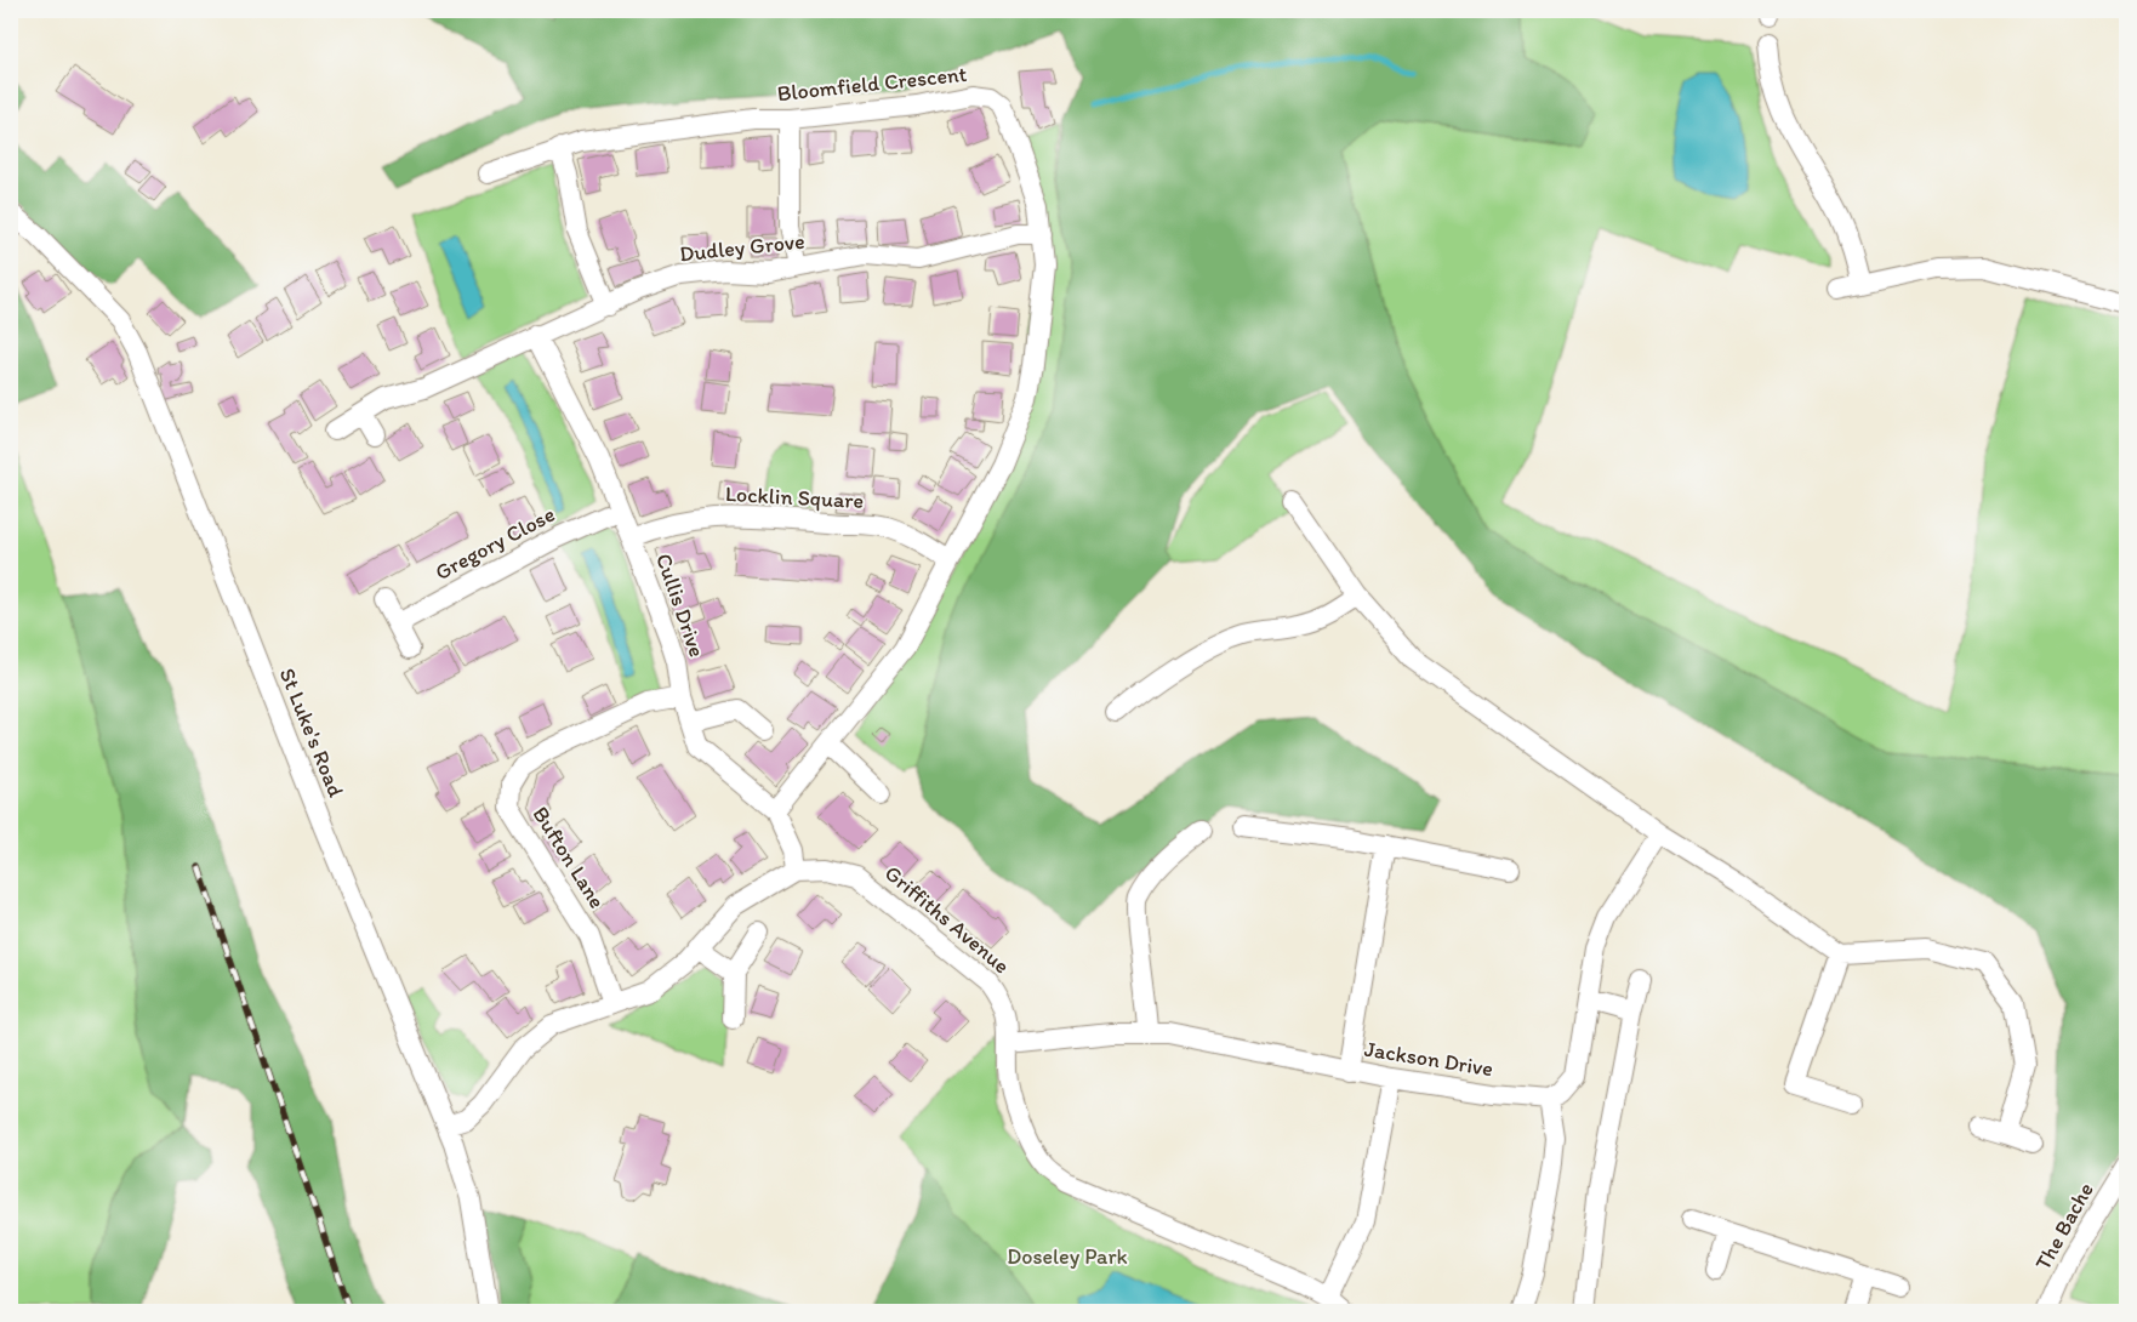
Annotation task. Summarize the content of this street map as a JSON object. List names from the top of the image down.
{
  "streets": {
    "street": [
      "Bloomfield Crescent",
      "Dudley Grove",
      "Locklin Square",
      "Gregory Close",
      "Cullis Drive",
      "St Luke's Road",
      "Bufton Lane",
      "Griffiths Avenue",
      "Jackson Drive",
      "The Bache"
    ]
  },
  "crossings": [
    ["Bloomfield Crescent", "Dudley Grove"],
    ["Bloomfield Crescent", "Locklin Square"],
    ["Bloomfield Crescent", "Cullis Drive"],
    ["Dudley Grove", "Cullis Drive"],
    ["Locklin Square", "Cullis Drive"],
    ["Gregory Close", "Cullis Drive"],
    ["Cullis Drive", "Bufton Lane"],
    ["Cullis Drive", "Griffiths Avenue"],
    ["St Luke's Road", "Griffiths Avenue"],
    ["Bufton Lane", "Griffiths Avenue"],
    ["Griffiths Avenue", "Jackson Drive"]
  ],
  "parks": ["Doseley Park"]
}
